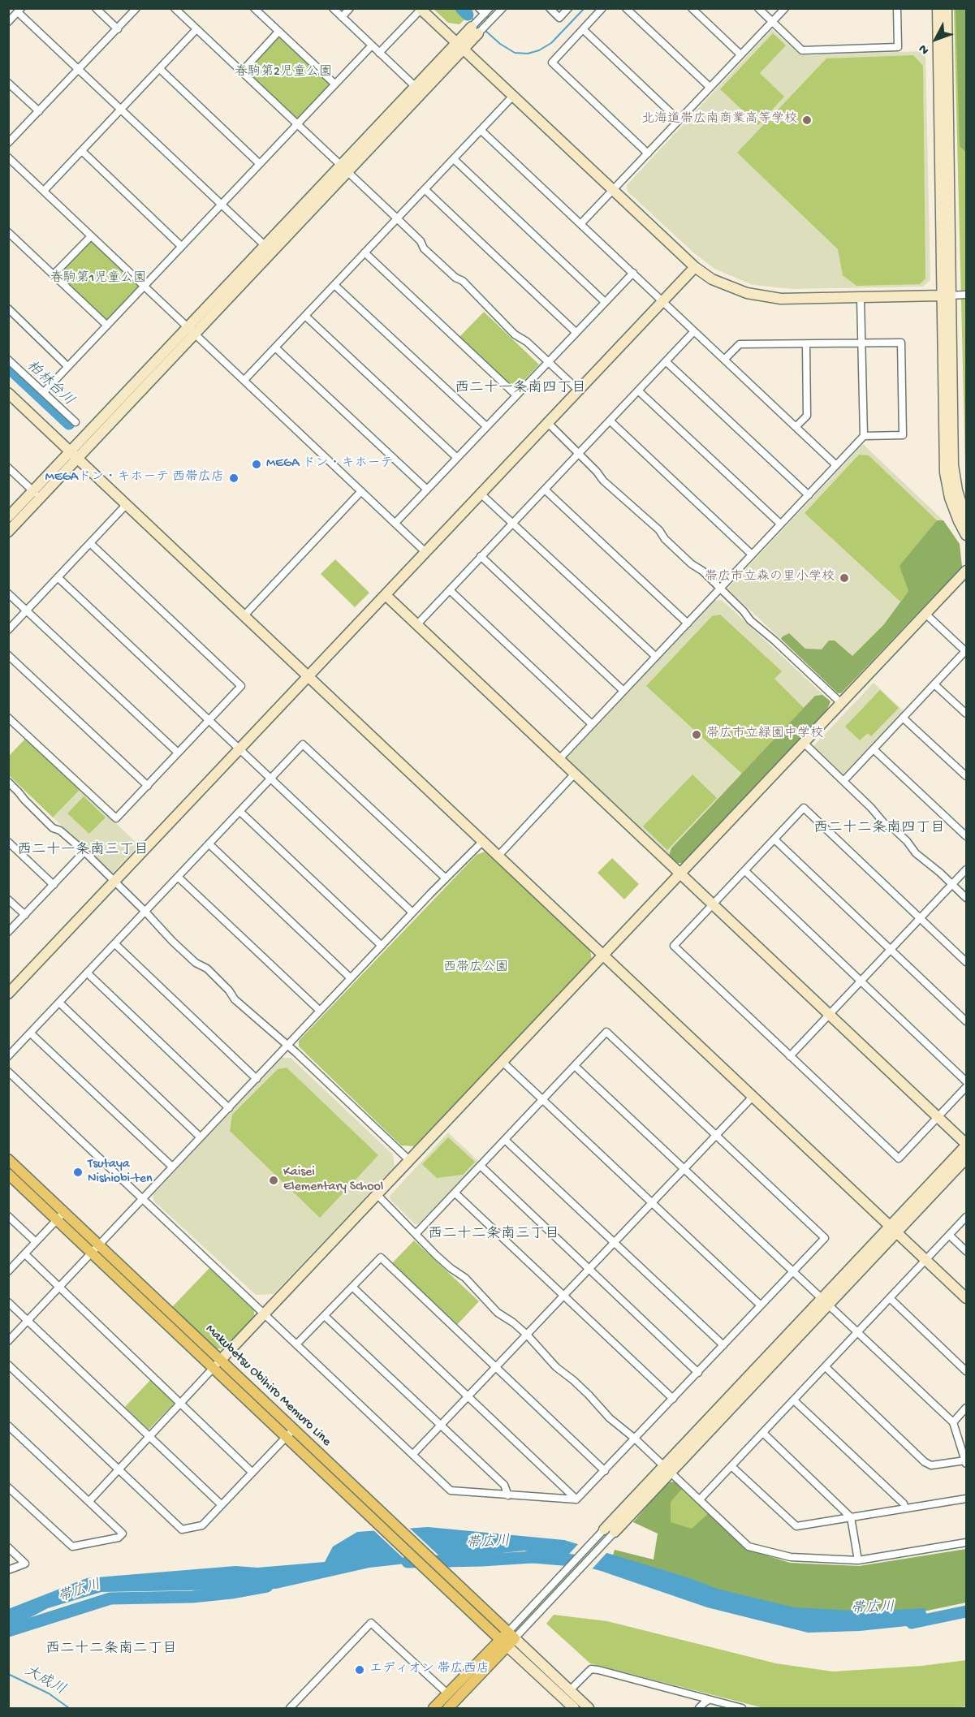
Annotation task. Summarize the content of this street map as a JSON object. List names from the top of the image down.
{
  "streets": {
    "main road": ["Makubetsu Obihiro Memuro Line"]
  },
  "districts": [
    "西二十一条南四丁目",
    "西二十二条南四丁目",
    "西二十一条南三丁目",
    "西二十二条南三丁目",
    "西二十二条南二丁目"
  ],
  "water": ["柏林台川", "帯広川", "大成川"],
  "parks": ["春駒第2児童公園", "春駒第1児童公園", "西帯広公園"],
  "places": [
    "北海道帯広南商業高等学校",
    "MEGA ドン・キホーテ",
    "MEGAドン・キホーテ 西帯広店",
    "帯広市立森の里小学校",
    "帯広市立緑園中学校",
    "Tsutaya Nishiobi-ten",
    "Kaisei Elementary School",
    "エディオン 帯広西店"
  ],
  "north": "bottom left"
}
